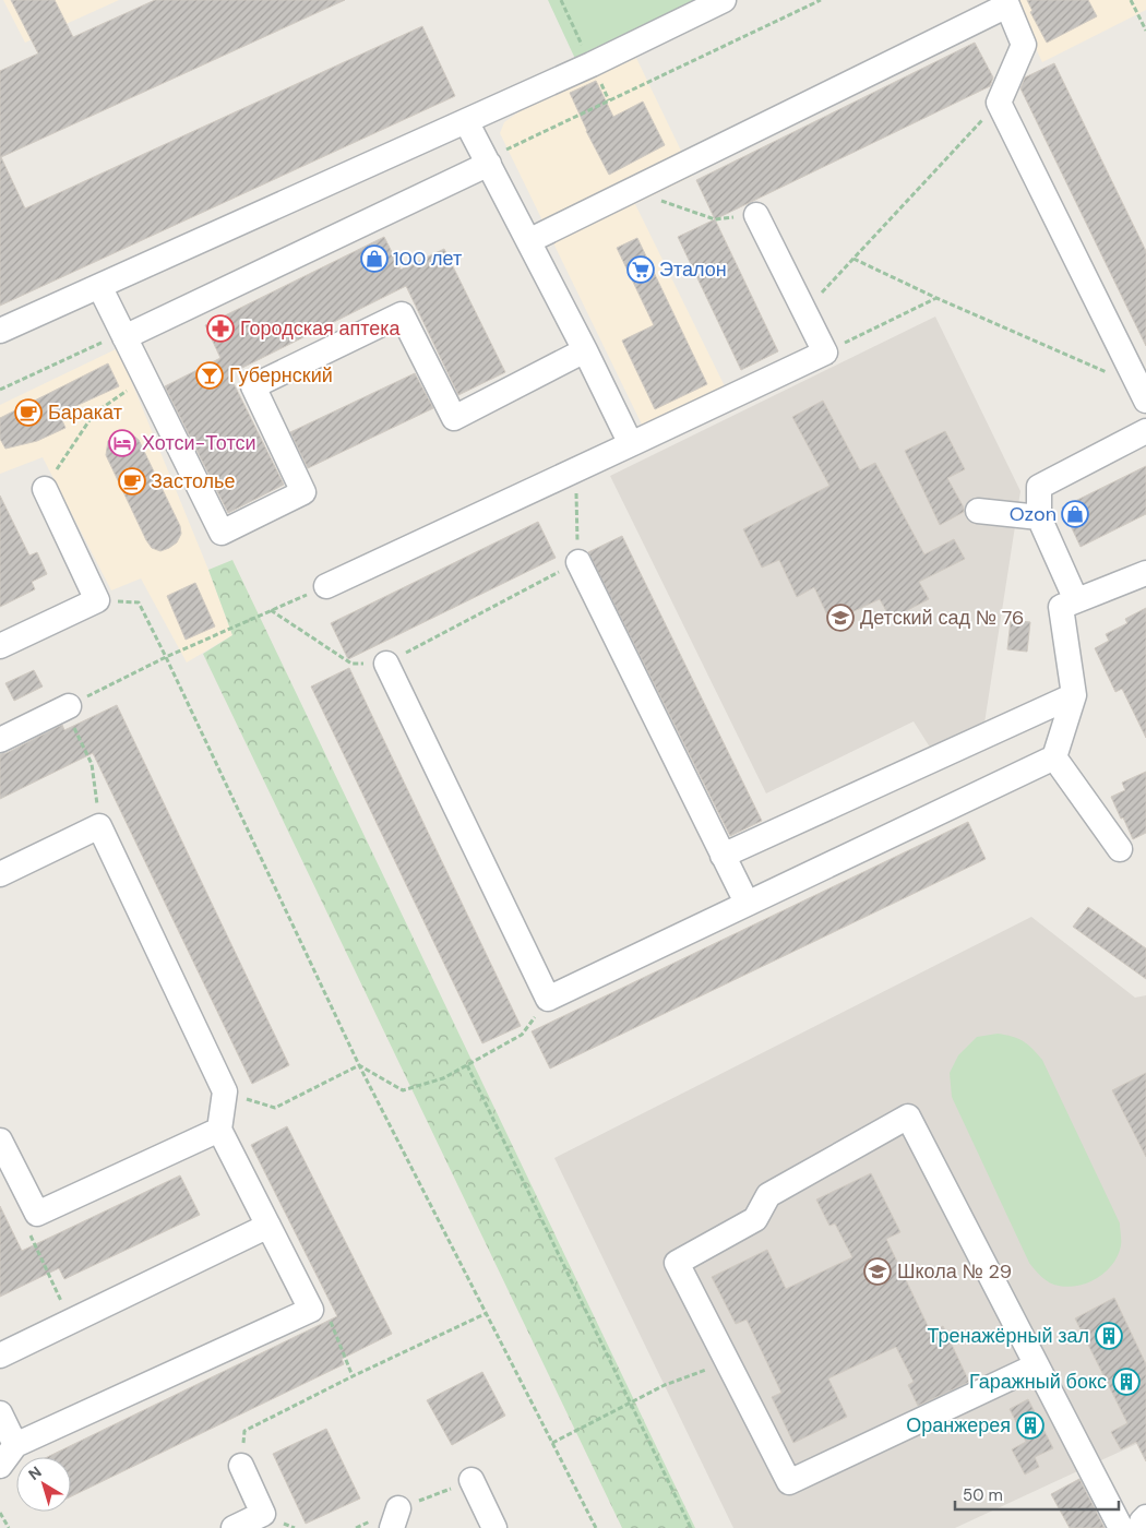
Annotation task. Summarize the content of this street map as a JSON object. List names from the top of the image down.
{
  "places": {
    "shop": ["100 лет", "Ozon"],
    "supermarket": ["Эталон"],
    "pharmacy": ["Городская аптека"],
    "bar": ["Губернский"],
    "cafe": ["Баракат", "Застолье"],
    "hotel": ["Хотси-Тотси"],
    "school or university": ["Детский сад № 76", "Школа № 29"],
    "building": ["Тренажёрный зал", "Гаражный бокс", "Оранжерея"]
  },
  "scale_bar": "50 m",
  "north": "top left"
}
